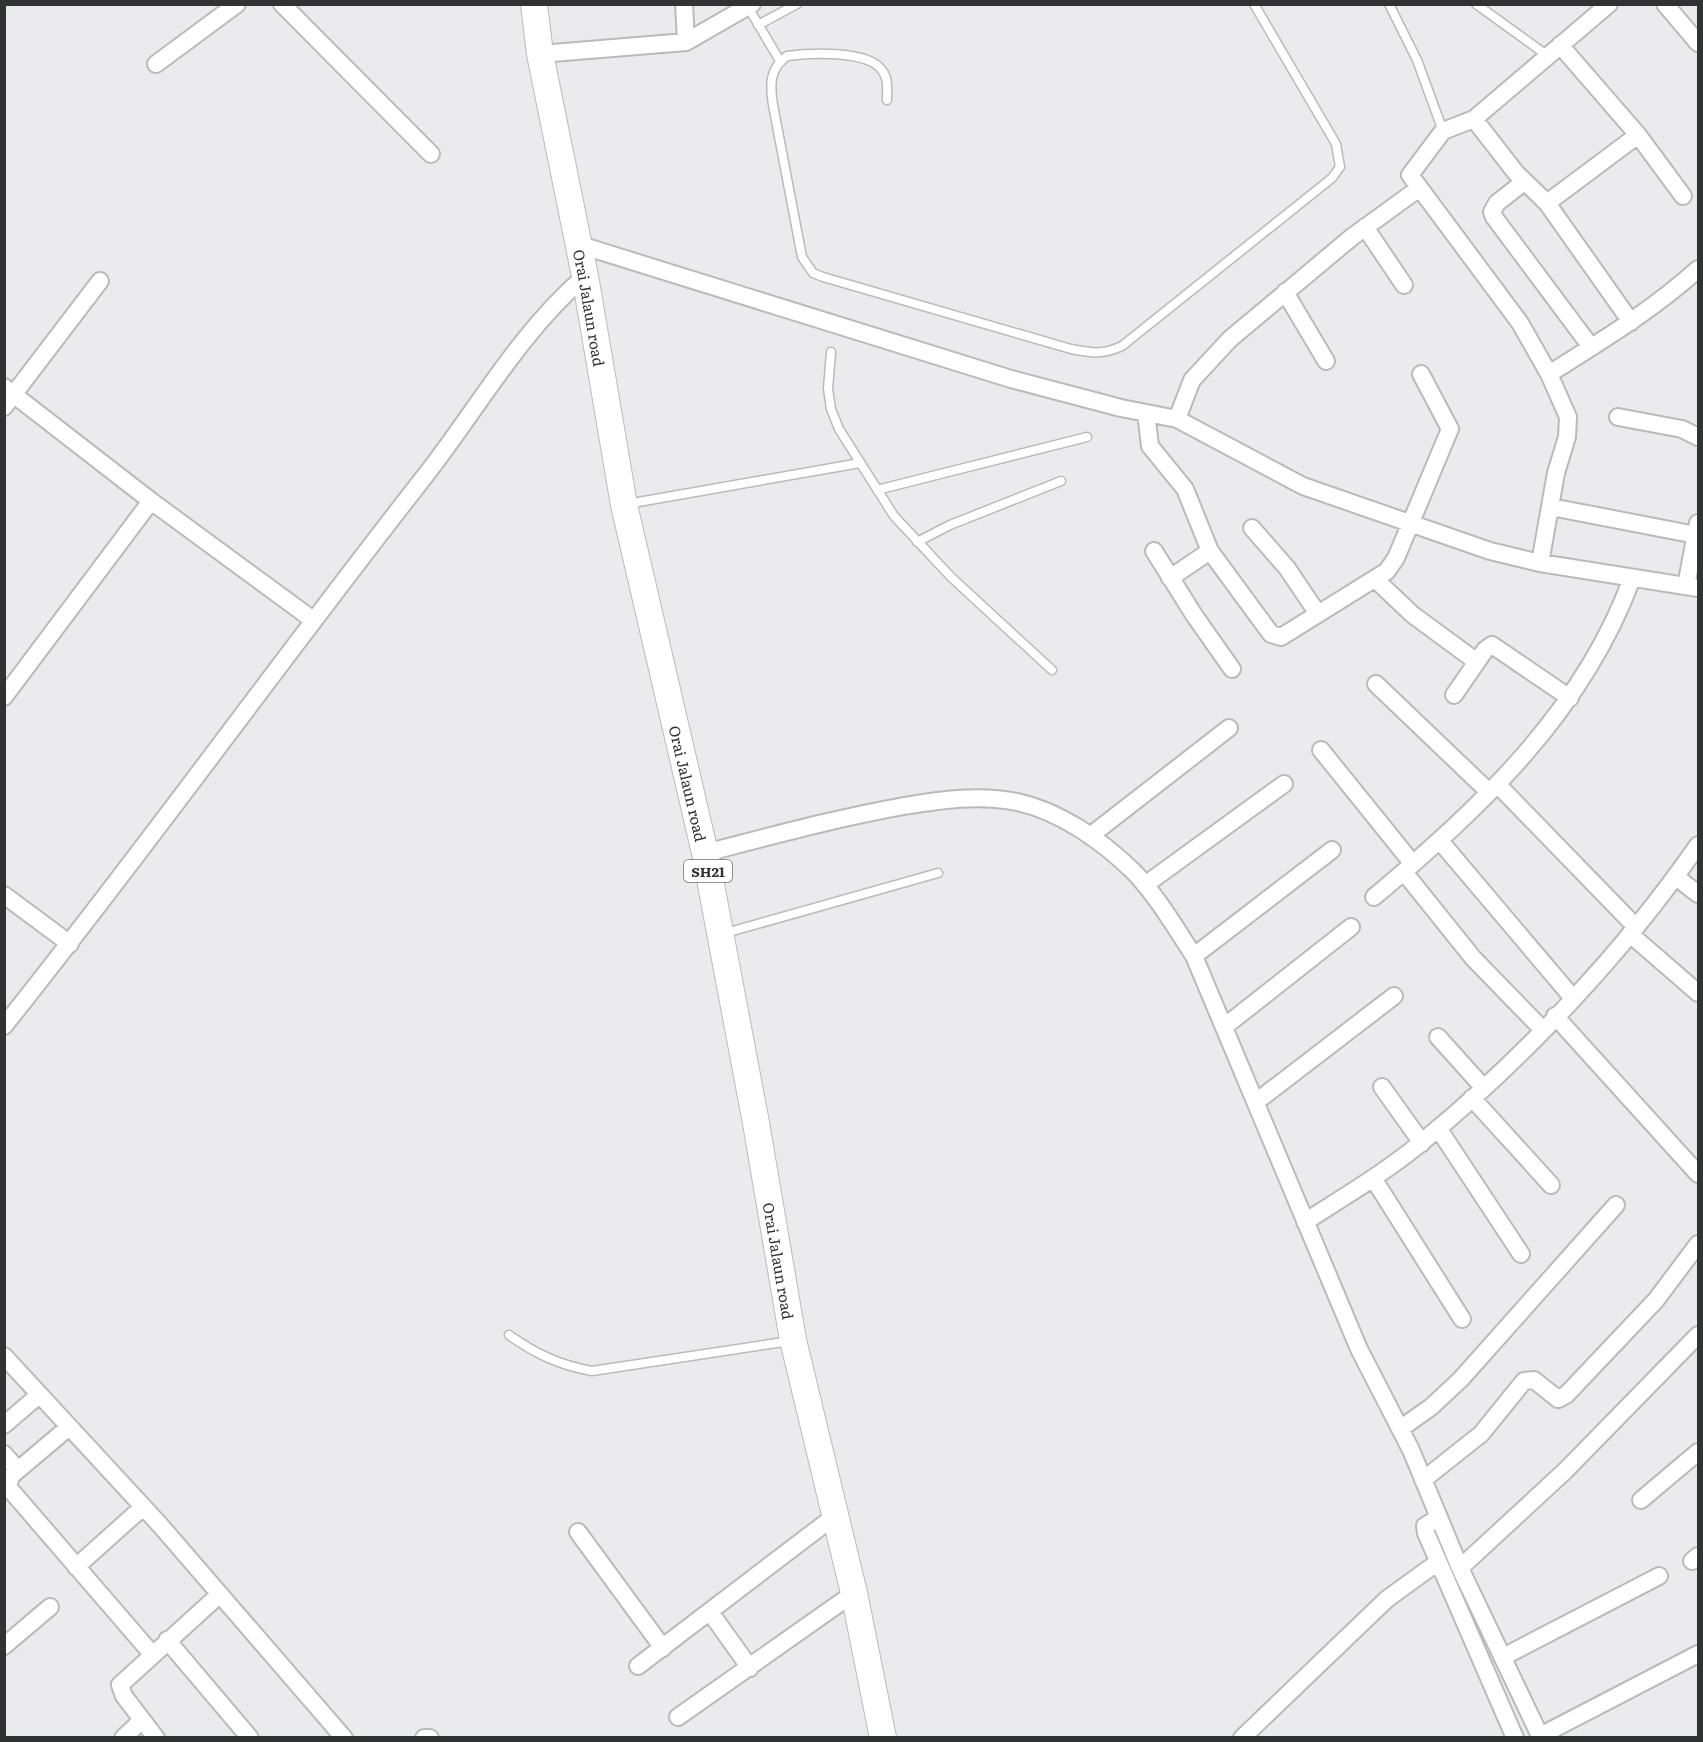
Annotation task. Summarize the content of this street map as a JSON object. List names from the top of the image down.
{
  "streets": {
    "main road": ["Orai Jalaun road", "SH21"]
  }
}
